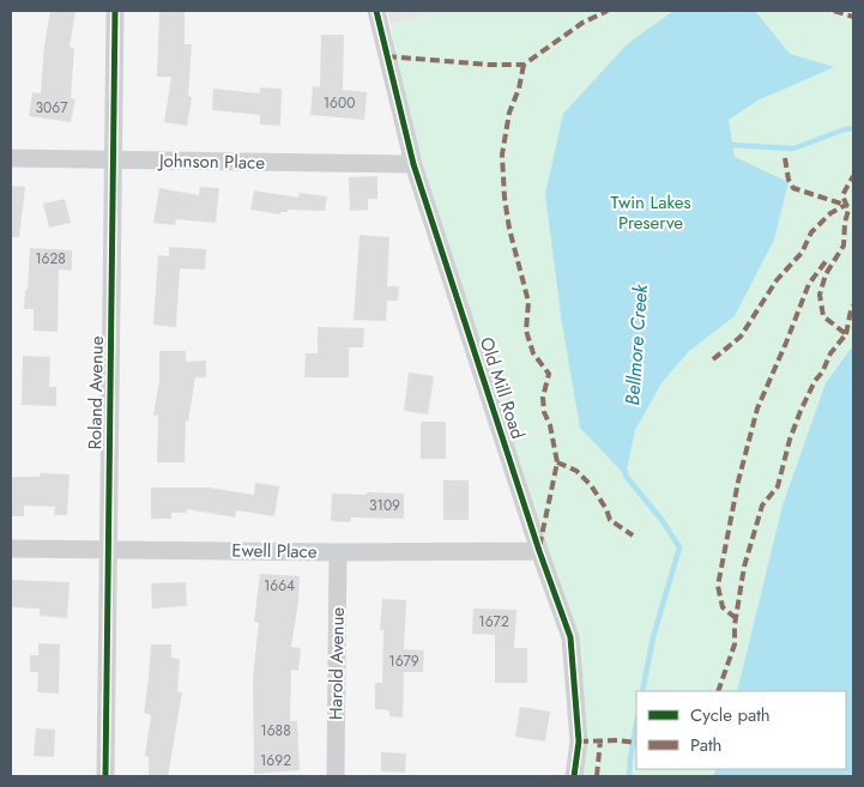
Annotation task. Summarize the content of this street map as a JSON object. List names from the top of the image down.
{
  "streets": {
    "street": [
      "Johnson Place",
      "Old Mill Road",
      "Roland Avenue",
      "Ewell Place",
      "Harold Avenue"
    ]
  },
  "crossings": [
    ["Johnson Place", "Old Mill Road"],
    ["Johnson Place", "Roland Avenue"],
    ["Old Mill Road", "Ewell Place"],
    ["Roland Avenue", "Ewell Place"],
    ["Ewell Place", "Harold Avenue"]
  ],
  "water": ["Bellmore Creek"],
  "parks": ["Twin Lakes Preserve"],
  "house_numbers": [
    "1600",
    "3067",
    "1628",
    "3109",
    "1664",
    "1672",
    "1679",
    "1688",
    "1692"
  ],
  "legend": ["Cycle path", "Path"]
}
